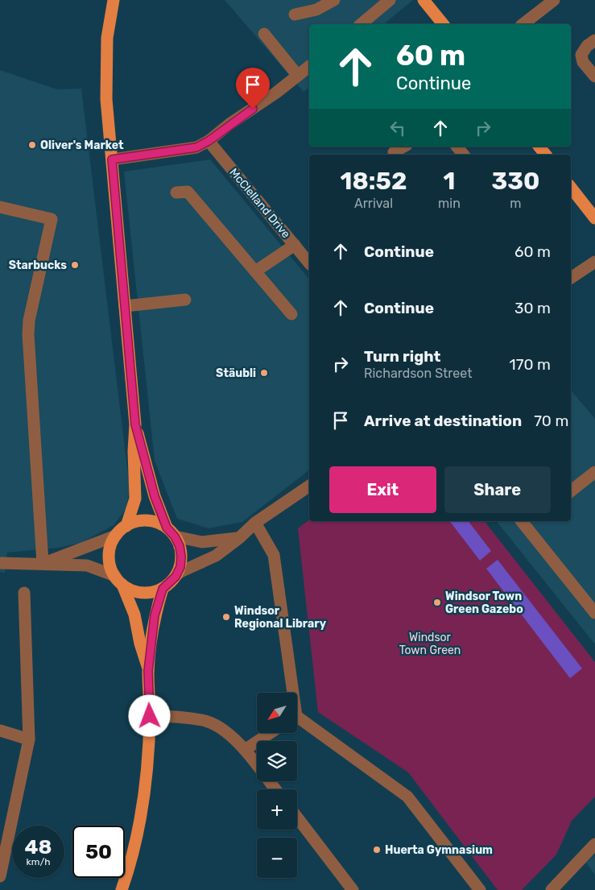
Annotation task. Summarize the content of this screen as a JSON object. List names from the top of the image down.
{
  "streets": {
    "street": ["McClelland Drive"]
  },
  "parks": ["Windsor Town Green"],
  "places": [
    "Oliver's Market",
    "Starbucks",
    "Stäubli",
    "Windsor Town Green Gazebo",
    "Windsor Regional Library",
    "Huerta Gymnasium"
  ],
  "north": "bottom left",
  "page": {
    "turn": ["60 m", "Continue"],
    "eta": [
      "18:52",
      "Arrival",
      "1",
      "min",
      "330",
      "m"
    ],
    "list": [
      {
        "name": "Continue",
        "value": "60 m"
      },
      {
        "name": "Continue",
        "value": "30 m"
      },
      {
        "name": "Turn right",
        "note": "Richardson Street",
        "value": "170 m"
      },
      {
        "name": "Arrive at destination",
        "value": "70 m"
      }
    ],
    "buttons": ["Exit", "Share"],
    "map_buttons": ["+", "−"],
    "speed": "48 km/h",
    "limit": "50"
  }
}
